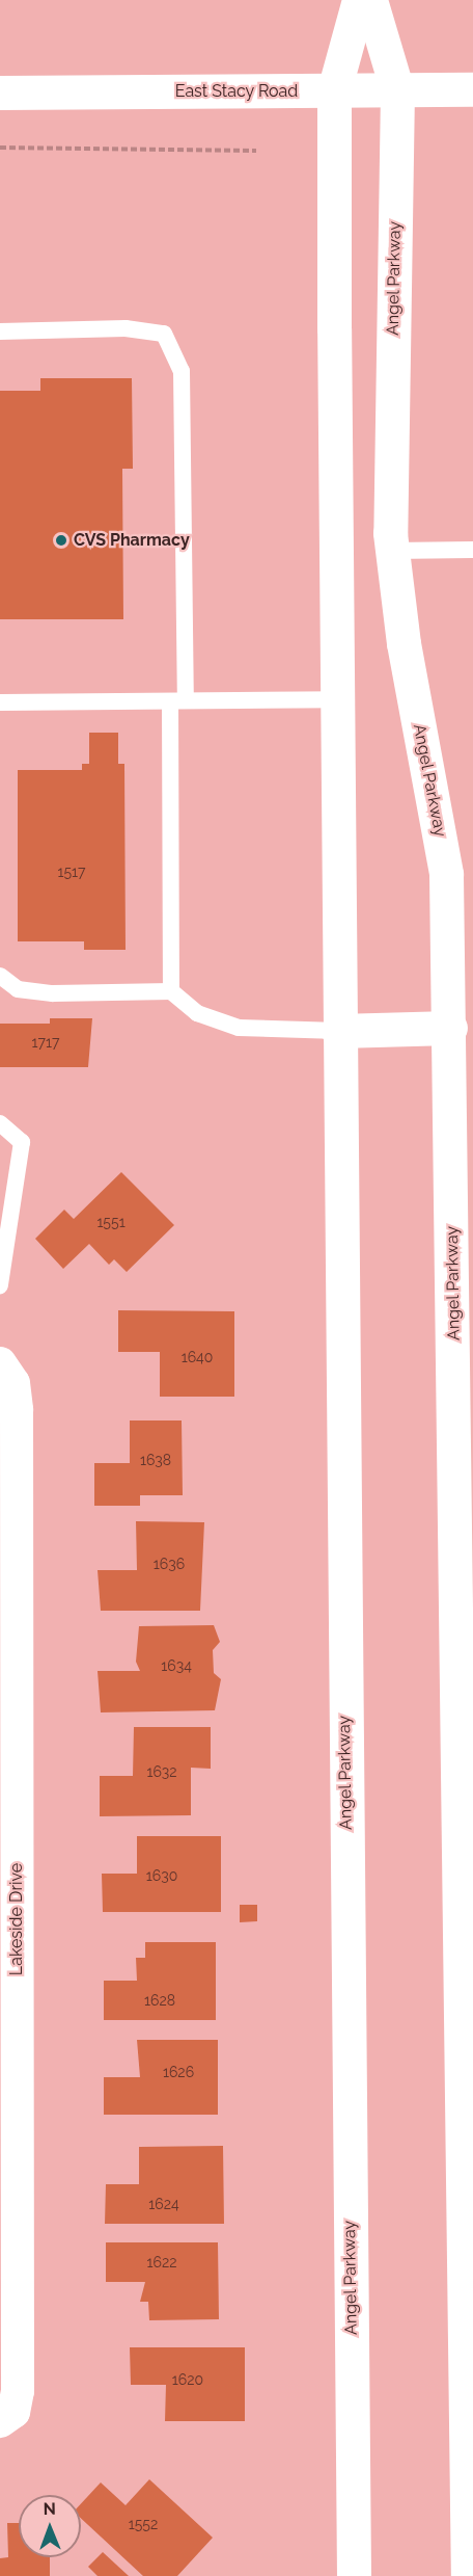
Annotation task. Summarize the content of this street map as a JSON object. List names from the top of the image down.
{
  "streets": {
    "main road": ["East Stacy Road", "Angel Parkway"],
    "street": ["Lakeside Drive"]
  },
  "crossings": [
    ["East Stacy Road", "Angel Parkway"]
  ],
  "places": ["CVS Pharmacy"],
  "house_numbers": [
    "1517",
    "1717",
    "1551",
    "1640",
    "1638",
    "1636",
    "1634",
    "1632",
    "1630",
    "1628",
    "1626",
    "1624",
    "1622",
    "1620",
    "1552"
  ],
  "north": "top"
}
